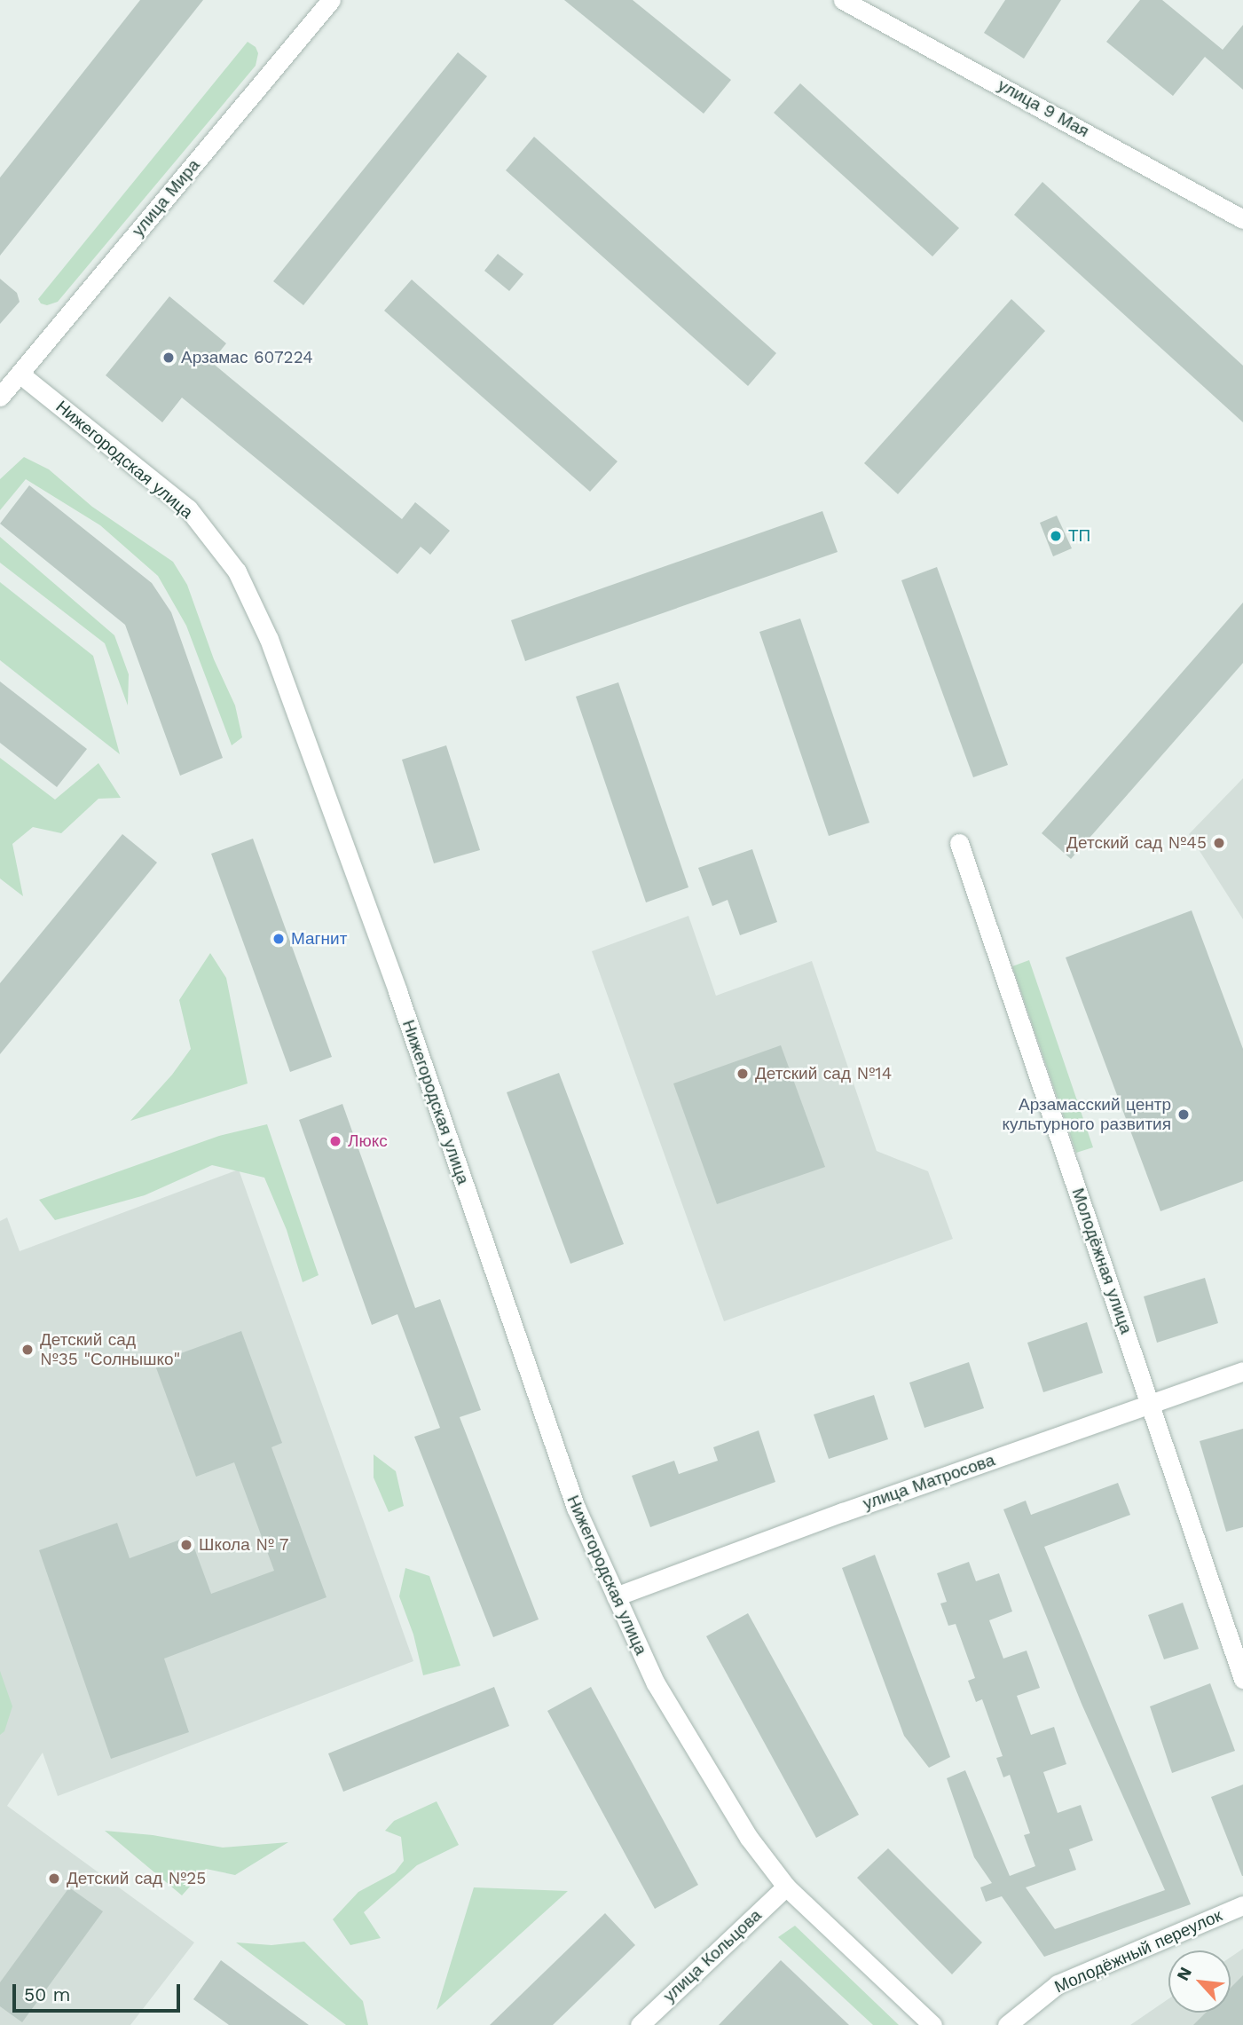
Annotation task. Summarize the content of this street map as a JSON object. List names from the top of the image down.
{
  "streets": {
    "street": [
      "улица 9 Мая",
      "улица Мира",
      "Нижегородская улица",
      "Молодёжная улица",
      "улица Матросова",
      "Молодёжный переулок",
      "улица Кольцова"
    ]
  },
  "crossings": [
    ["улица Мира", "Нижегородская улица"],
    ["Нижегородская улица", "улица Матросова"],
    ["Нижегородская улица", "улица Кольцова"],
    ["Молодёжная улица", "улица Матросова"]
  ],
  "places": [
    "Арзамас 607224",
    "ТП",
    "Детский сад №45",
    "Магнит",
    "Детский сад №14",
    "Арзамасский центр культурного развития",
    "Люкс",
    "Детский сад №35 \"Солнышко\"",
    "Школа № 7",
    "Детский сад №25"
  ],
  "scale_bar": "50 m",
  "north": "top left"
}
